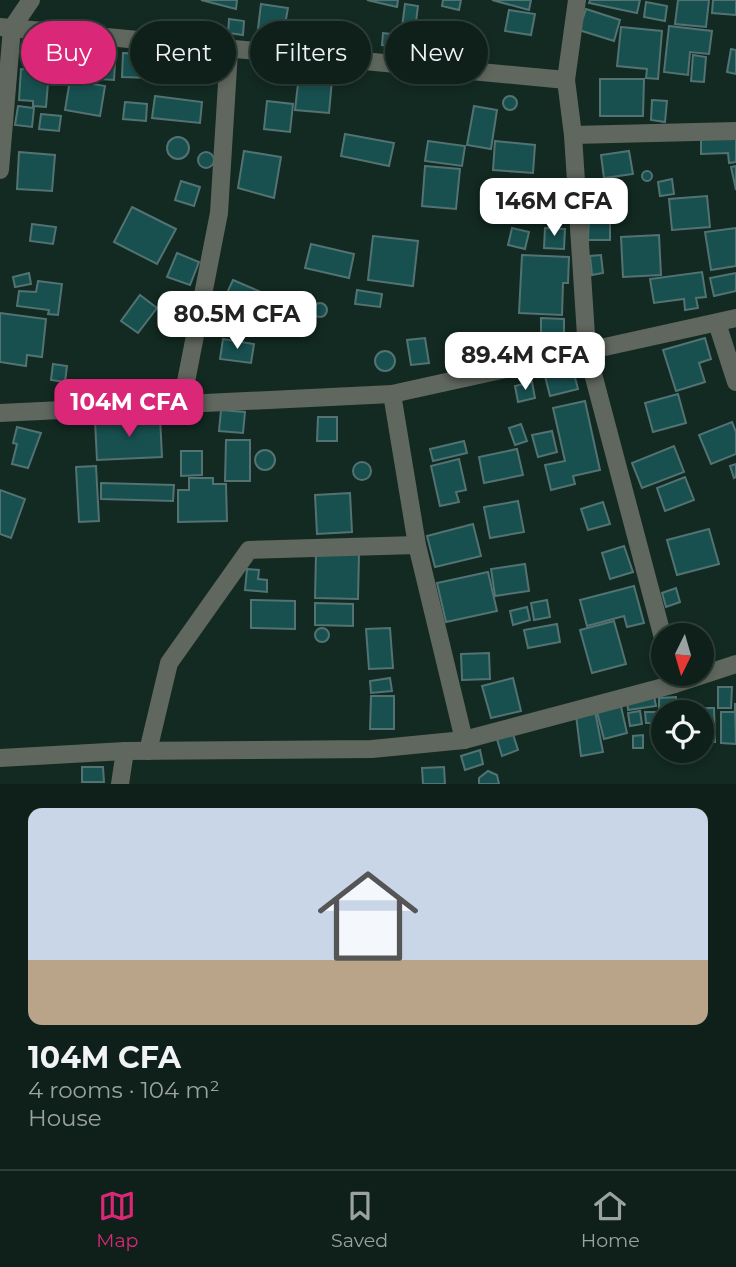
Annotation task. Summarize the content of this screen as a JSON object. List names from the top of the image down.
{
  "north": "bottom",
  "page": {
    "chip": [
      "Buy",
      "Rent",
      "Filters",
      "New"
    ],
    "price": [
      "146M CFA",
      "80.5M CFA",
      "89.4M CFA",
      "104M CFA"
    ],
    "list": [
      {
        "name": "104M CFA",
        "note": "4 rooms · 104 m² · House"
      }
    ],
    "tabs": ["Map", "Saved", "Home"]
  }
}
